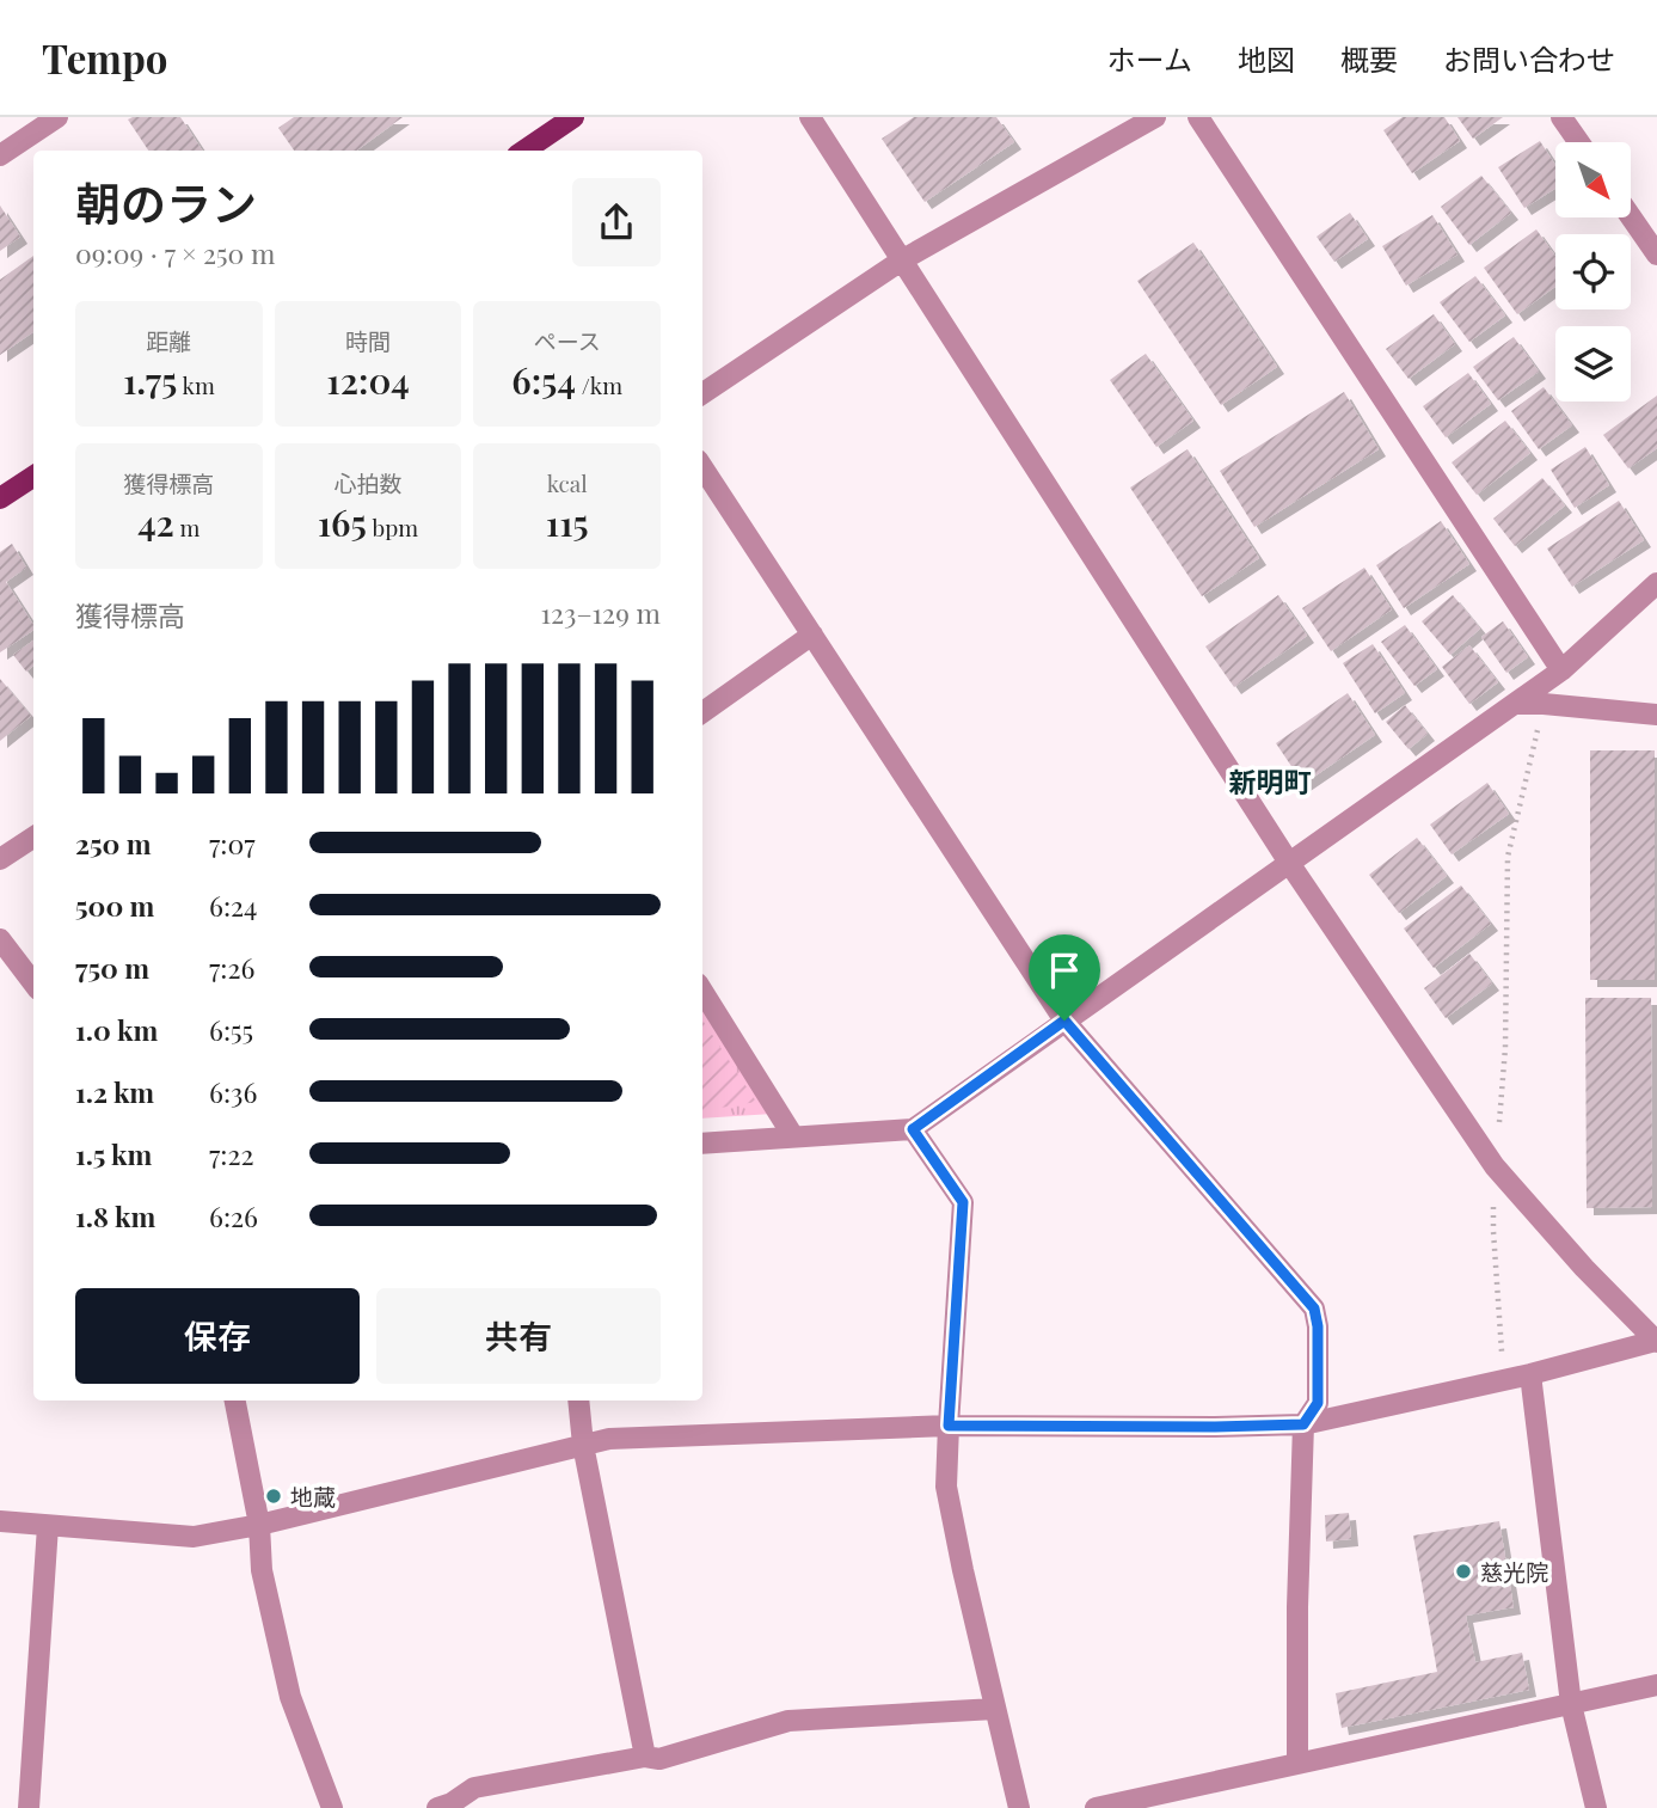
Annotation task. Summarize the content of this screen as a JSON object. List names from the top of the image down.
{
  "districts": ["新明町"],
  "places": ["地蔵", "慈光院"],
  "north": "bottom right",
  "page": {
    "header": "Tempo",
    "nav": [
      "ホーム",
      "地図",
      "概要",
      "お問い合わせ"
    ],
    "heading": ["朝のラン", "09:09 · 7 × 250 m"],
    "stats": [
      ["距離", "1.75 km"],
      ["時間", "12:04"],
      ["ペース", "6:54 /km"],
      ["獲得標高", "42 m"],
      ["心拍数", "165 bpm"],
      ["kcal", "115"]
    ],
    "chart": ["獲得標高", "123–129 m"],
    "list": [
      {
        "name": "250 m",
        "note": "7:07"
      },
      {
        "name": "500 m",
        "note": "6:24"
      },
      {
        "name": "750 m",
        "note": "7:26"
      },
      {
        "name": "1.0 km",
        "note": "6:55"
      },
      {
        "name": "1.2 km",
        "note": "6:36"
      },
      {
        "name": "1.5 km",
        "note": "7:22"
      },
      {
        "name": "1.8 km",
        "note": "6:26"
      }
    ],
    "buttons": ["保存", "共有"]
  }
}
